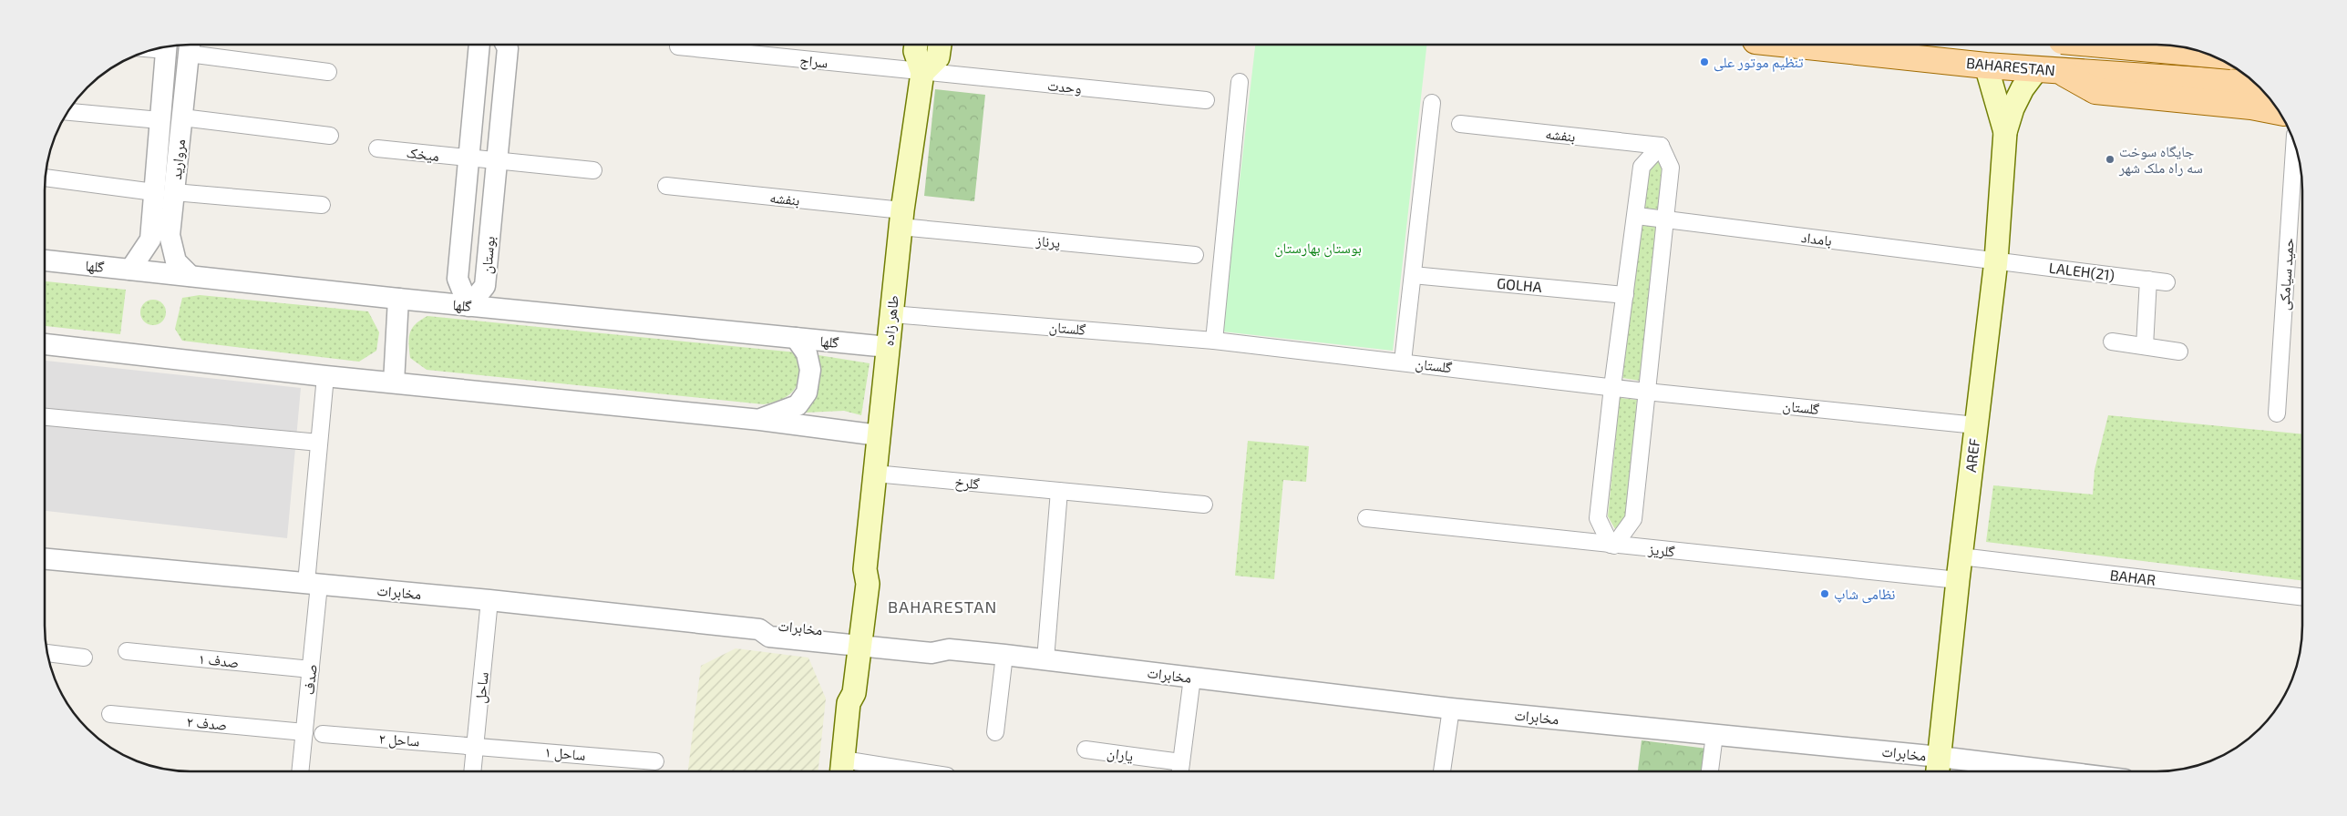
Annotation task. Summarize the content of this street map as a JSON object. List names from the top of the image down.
{
  "streets": {
    "main road": ["BAHARESTAN", "طاهر زاده", "AREF"],
    "street": [
      "سراج",
      "وحدت",
      "بنفشه",
      "میخک",
      "مروارید",
      "بامداد",
      "پرناز",
      "بوستان",
      "گلها",
      "LALEH(21)",
      "حمید سیامکی",
      "GOLHA",
      "گلستان",
      "گلرخ",
      "گلریز",
      "BAHAR",
      "مخابرات",
      "صدف ۱",
      "صدف",
      "ساحل",
      "صدف ۲",
      "ساحل ۲",
      "ساحل ۱",
      "یاران"
    ]
  },
  "crossings": [
    ["سراج", "وحدت"],
    ["سراج", "طاهر زاده"],
    ["وحدت", "طاهر زاده"],
    ["بنفشه", "پرناز"],
    ["بنفشه", "طاهر زاده"],
    ["میخک", "بوستان"],
    ["مروارید", "گلها"],
    ["بامداد", "LALEH(21)"],
    ["بامداد", "AREF"],
    ["پرناز", "طاهر زاده"],
    ["بوستان", "گلها"],
    ["گلها", "طاهر زاده"],
    ["LALEH(21)", "AREF"],
    ["طاهر زاده", "گلستان"],
    ["طاهر زاده", "گلرخ"],
    ["طاهر زاده", "مخابرات"],
    ["گلستان", "AREF"],
    ["AREF", "گلریز"],
    ["AREF", "BAHAR"],
    ["AREF", "مخابرات"],
    ["مخابرات", "صدف"],
    ["مخابرات", "ساحل"],
    ["صدف ۱", "صدف"],
    ["صدف", "صدف ۲"],
    ["ساحل", "ساحل ۲"],
    ["ساحل", "ساحل ۱"],
    ["ساحل ۲", "ساحل ۱"]
  ],
  "districts": ["BAHARESTAN"],
  "parks": ["بوستان بهارستان"],
  "places": ["تنظیم موتور علی", "جایگاه سوخت سه راه ملک شهر", "نظامی شاپ"]
}
